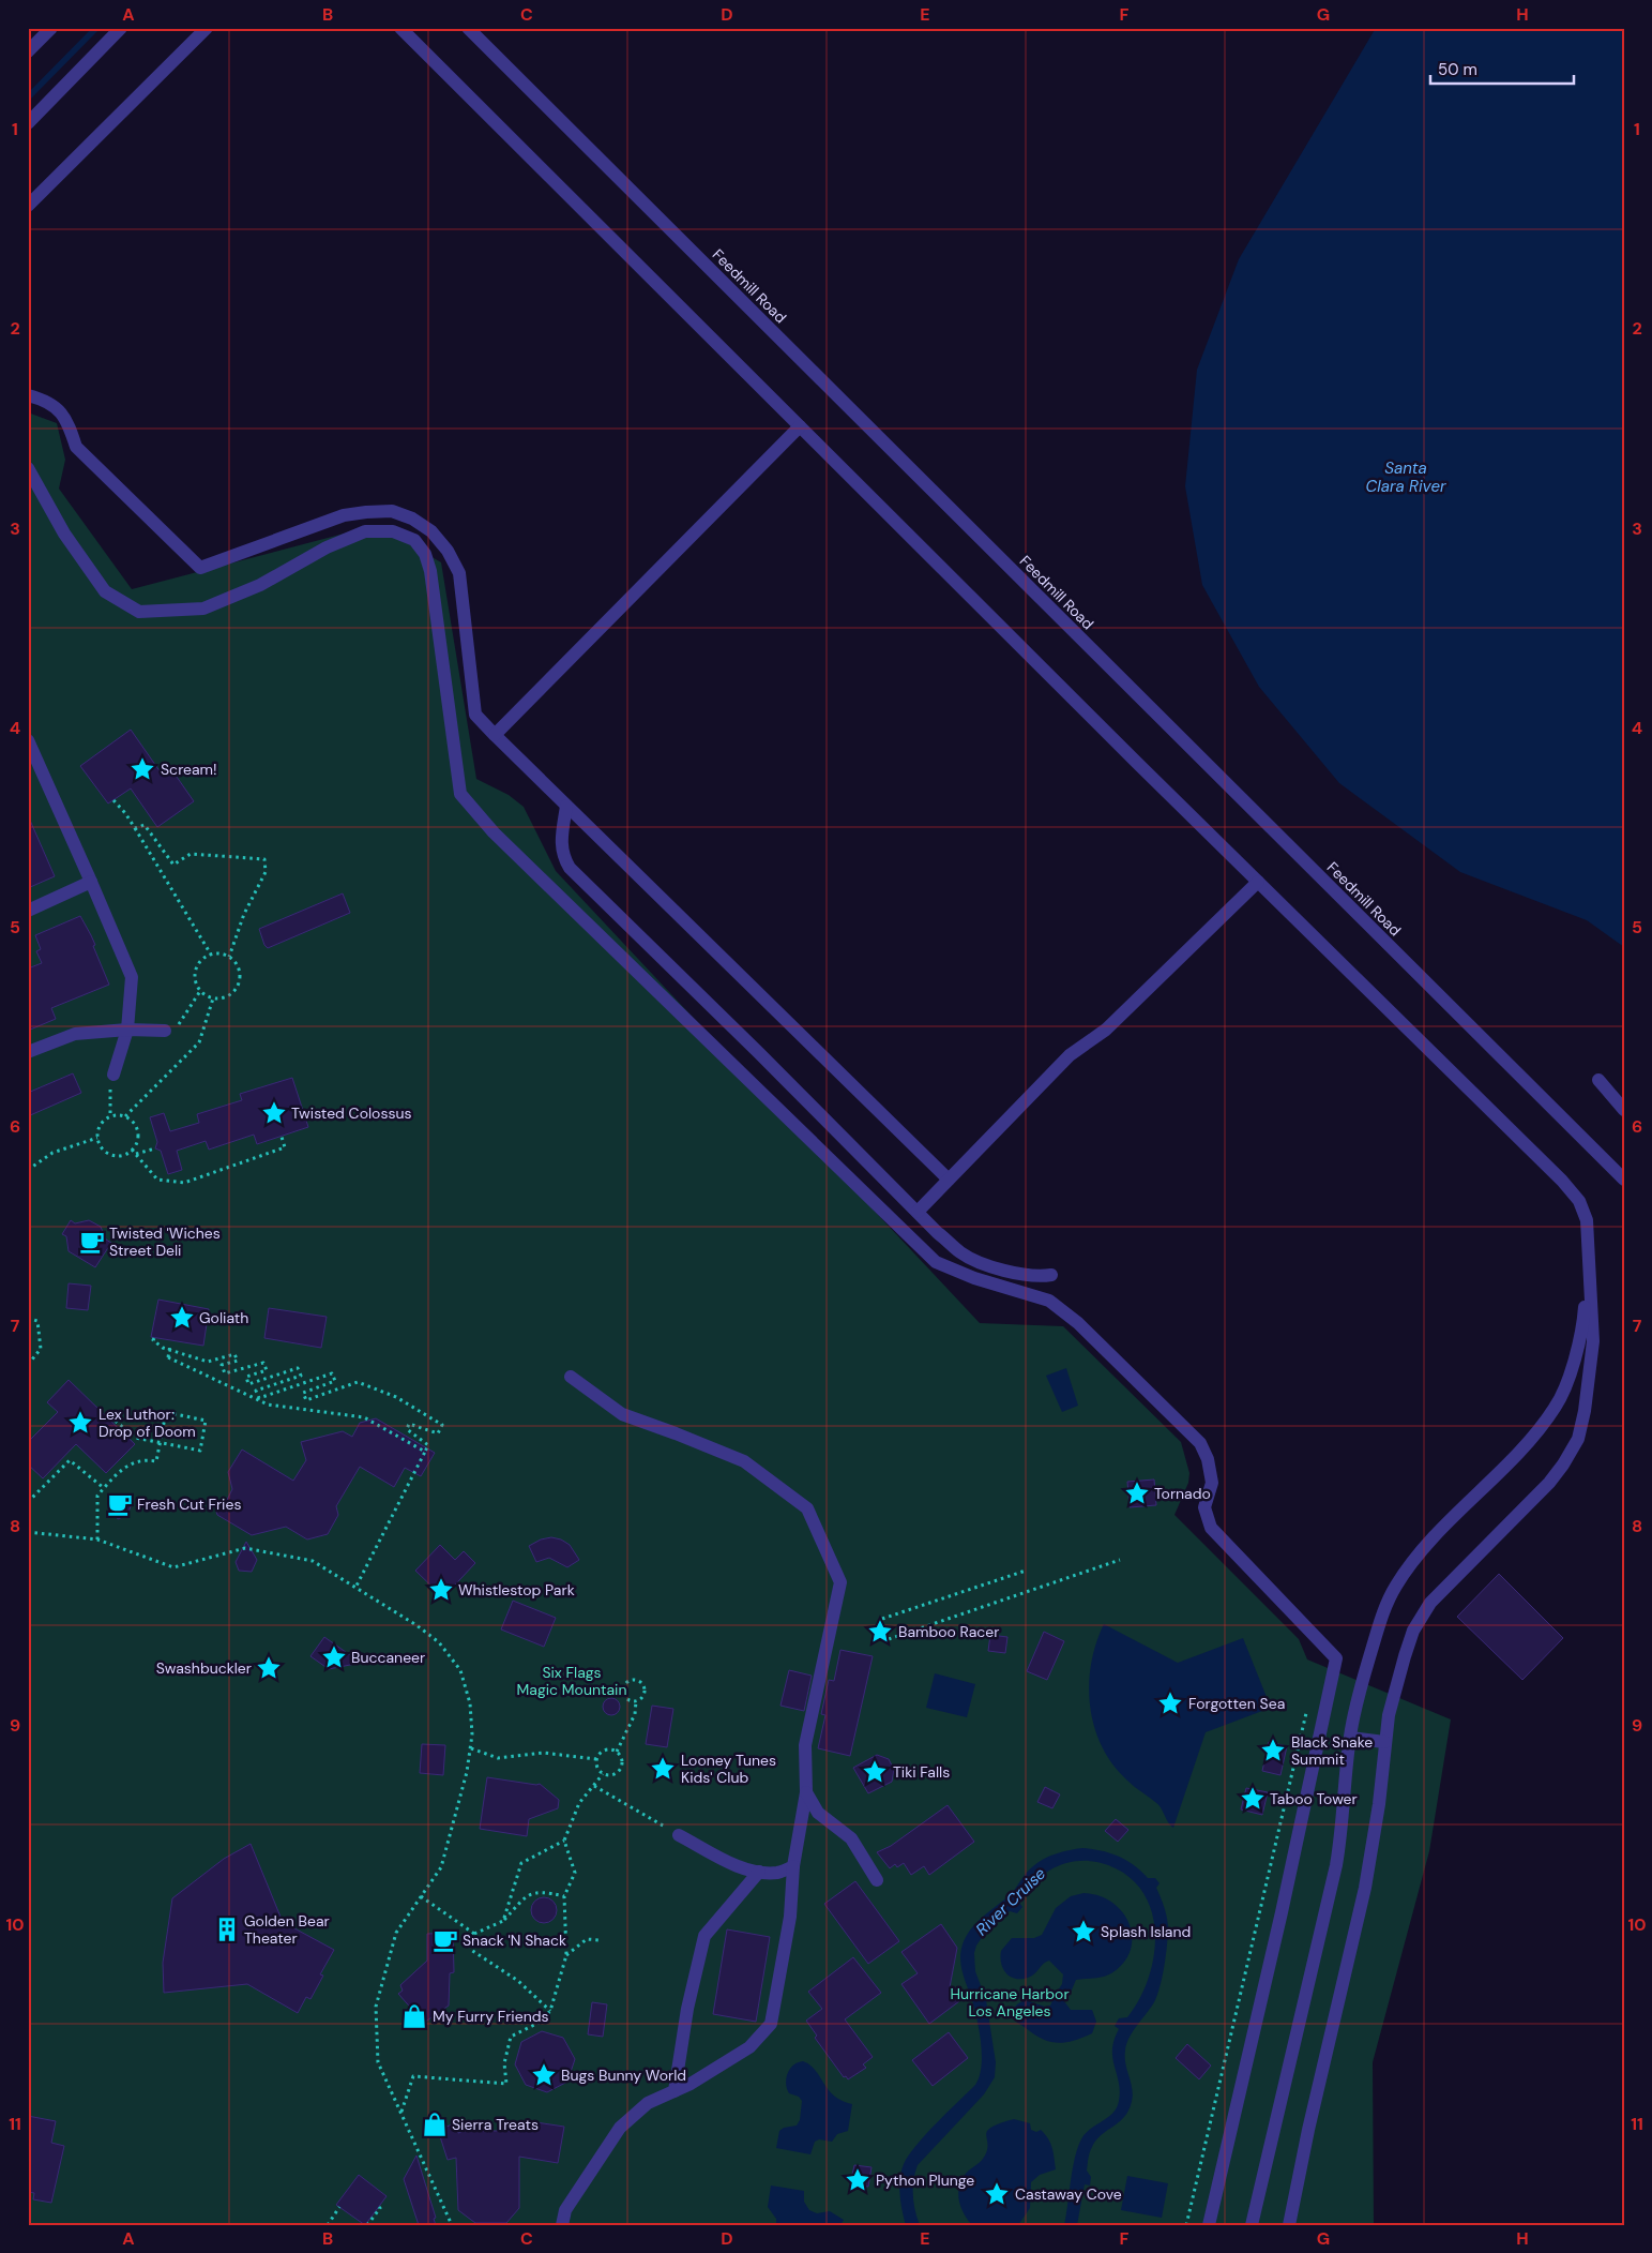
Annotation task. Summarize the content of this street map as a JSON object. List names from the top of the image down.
{
  "streets": {
    "street": ["Feedmill Road"]
  },
  "water": ["Santa Clara River", "River Cruise"],
  "parks": ["Six Flags Magic Mountain", "Hurricane Harbor Los Angeles"],
  "places": {
    "place": [
      "Scream!",
      "Twisted Colossus",
      "Goliath",
      "Lex Luthor: Drop of Doom",
      "Tornado",
      "Whistlestop Park",
      "Bamboo Racer",
      "Buccaneer",
      "Swashbuckler",
      "Forgotten Sea",
      "Black Snake Summit",
      "Looney Tunes Kids' Club",
      "Tiki Falls",
      "Taboo Tower",
      "Splash Island",
      "Bugs Bunny World",
      "Python Plunge",
      "Castaway Cove"
    ],
    "cafe": ["Twisted 'Wiches Street Deli", "Fresh Cut Fries", "Snack 'N Shack"],
    "building": ["Golden Bear Theater"],
    "shop": ["My Furry Friends", "Sierra Treats"]
  },
  "scale_bar": "50 m",
  "grid": {
    "columns": [
      "A",
      "B",
      "C",
      "D",
      "E",
      "F",
      "G",
      "H"
    ],
    "rows": [
      "1",
      "2",
      "3",
      "4",
      "5",
      "6",
      "7",
      "8",
      "9",
      "10",
      "11"
    ]
  }
}
